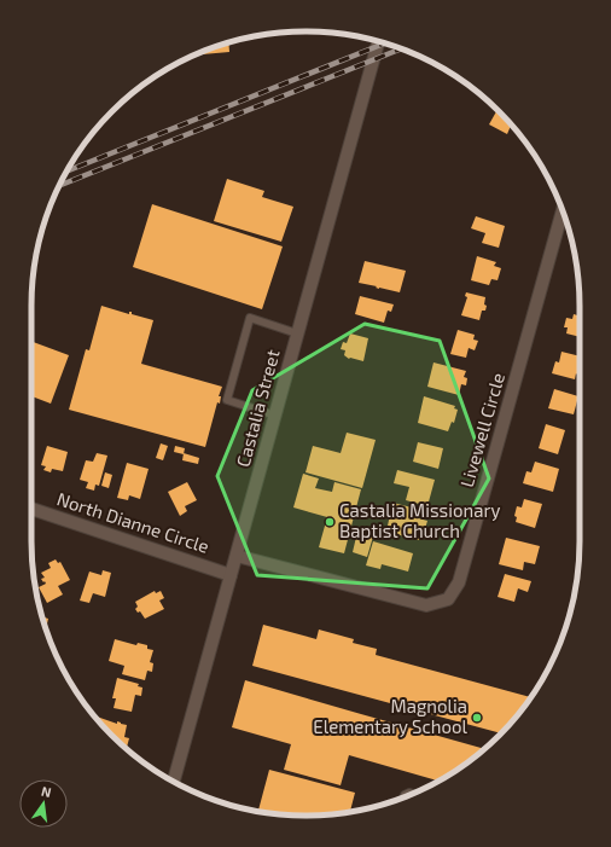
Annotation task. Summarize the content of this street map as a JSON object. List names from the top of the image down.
{
  "streets": {
    "street": ["Castalia Street", "Livewell Circle", "North Dianne Circle"]
  },
  "crossings": [
    ["Castalia Street", "Livewell Circle"],
    ["Castalia Street", "North Dianne Circle"]
  ],
  "places": ["Castalia Missionary Baptist Church", "Magnolia Elementary School"],
  "north": "top"
}
